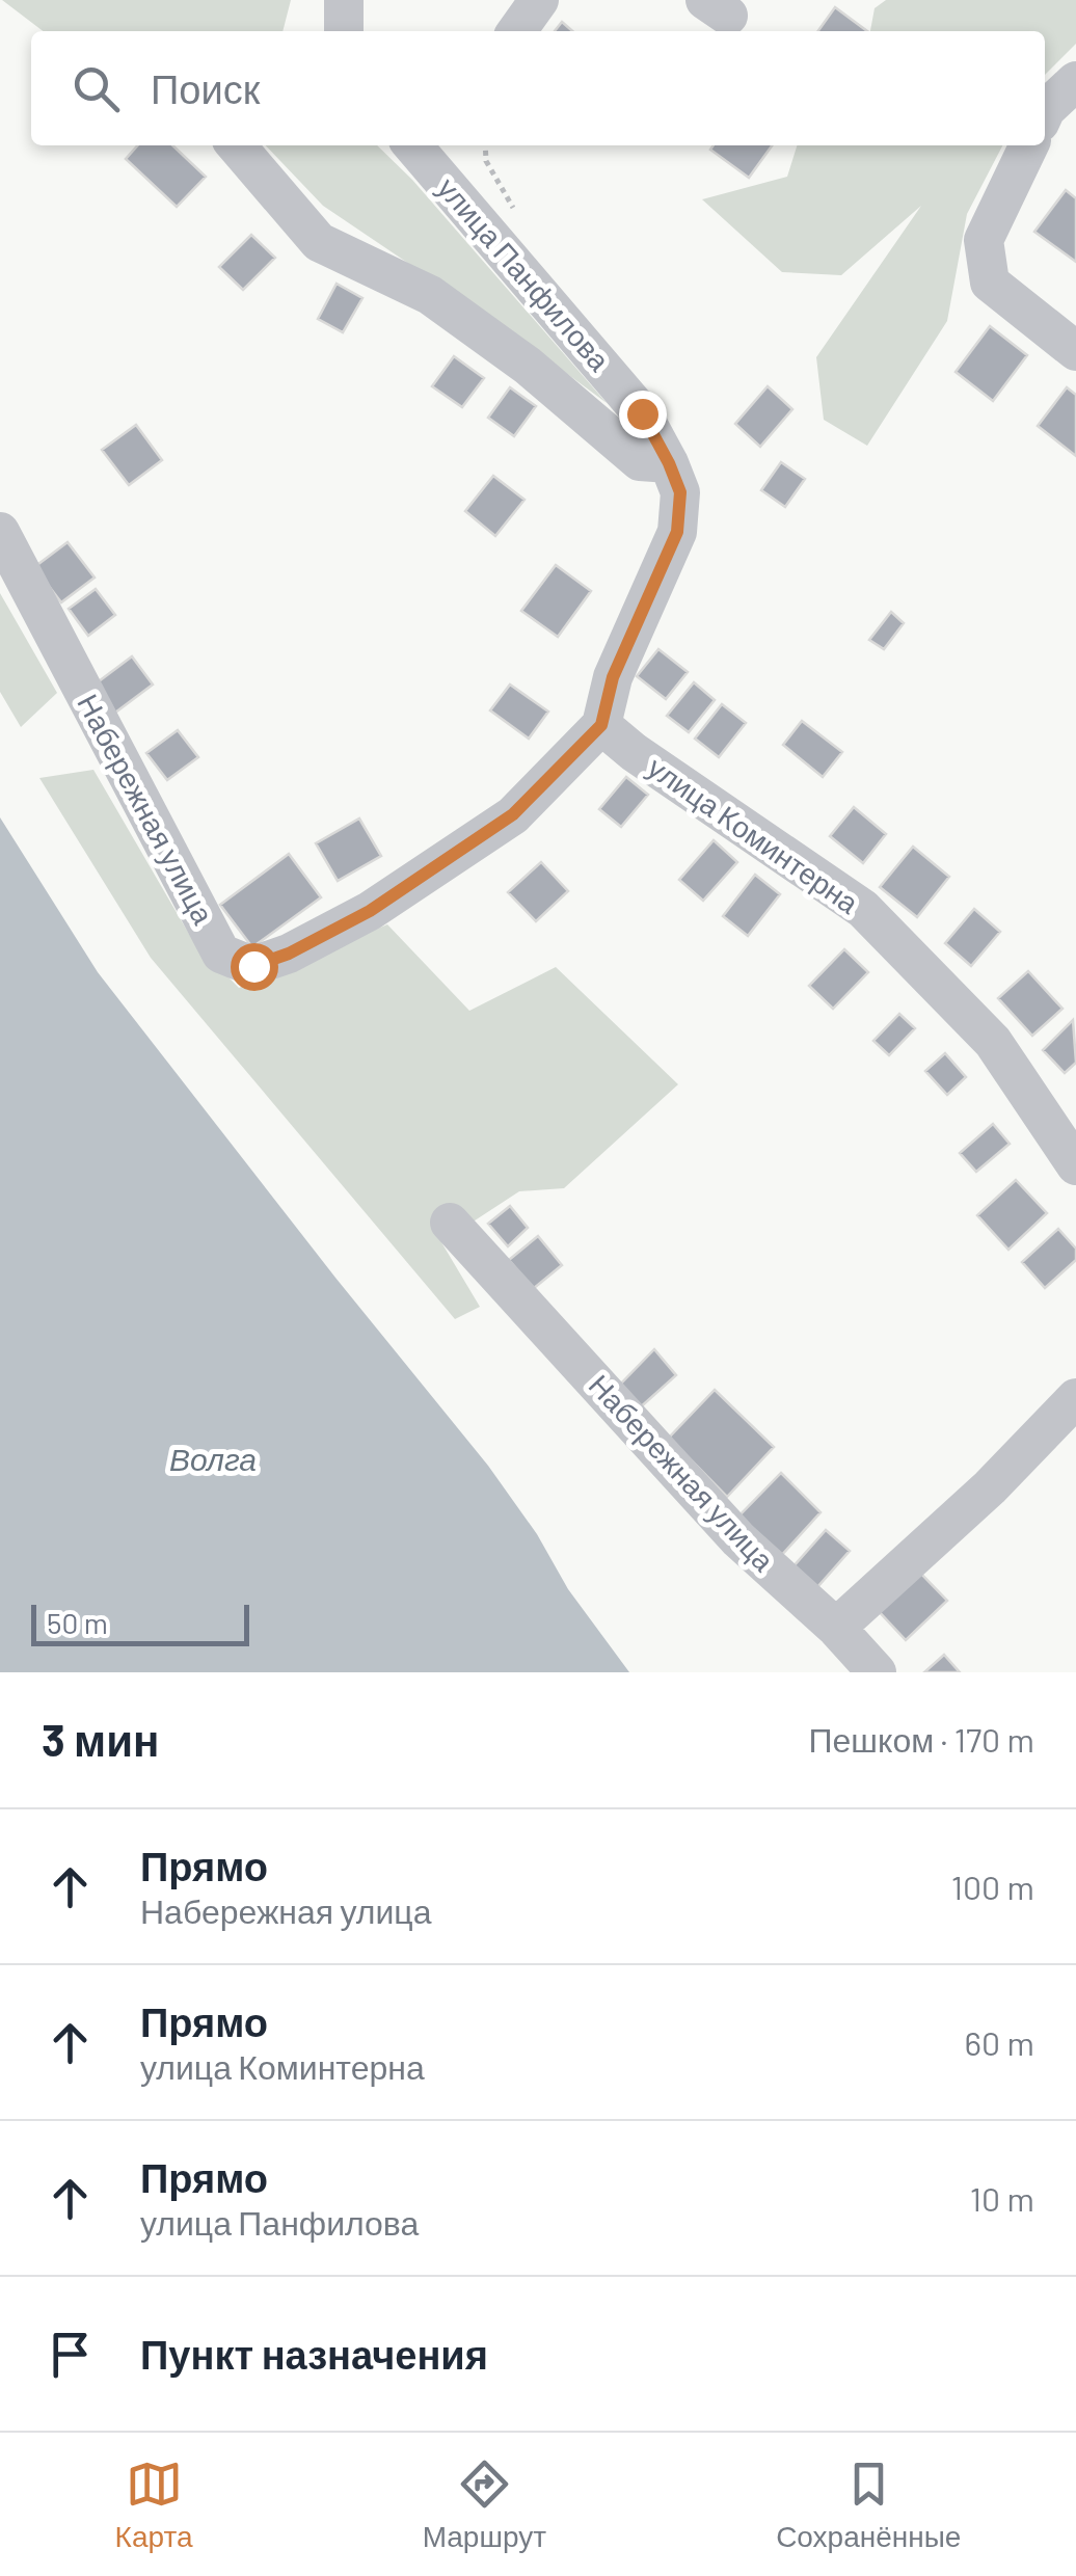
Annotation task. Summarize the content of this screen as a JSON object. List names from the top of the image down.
{
  "streets": {
    "street": ["улица Панфилова", "Набережная улица", "улица Коминтерна"]
  },
  "crossings": [
    ["Набережная улица", "улица Коминтерна"]
  ],
  "water": ["Волга"],
  "scale_bar": "50 m",
  "page": {
    "search": "Поиск",
    "scale": "50 m",
    "heading": ["3 мин", "Пешком · 170 m"],
    "list": [
      ["Прямо", "Набережная улица", "100 m"],
      ["Прямо", "улица Коминтерна", "60 m"],
      ["Прямо", "улица Панфилова", "10 m"],
      "Пункт назначения"
    ],
    "nav": ["Карта", "Маршрут", "Сохранённые"]
  }
}
